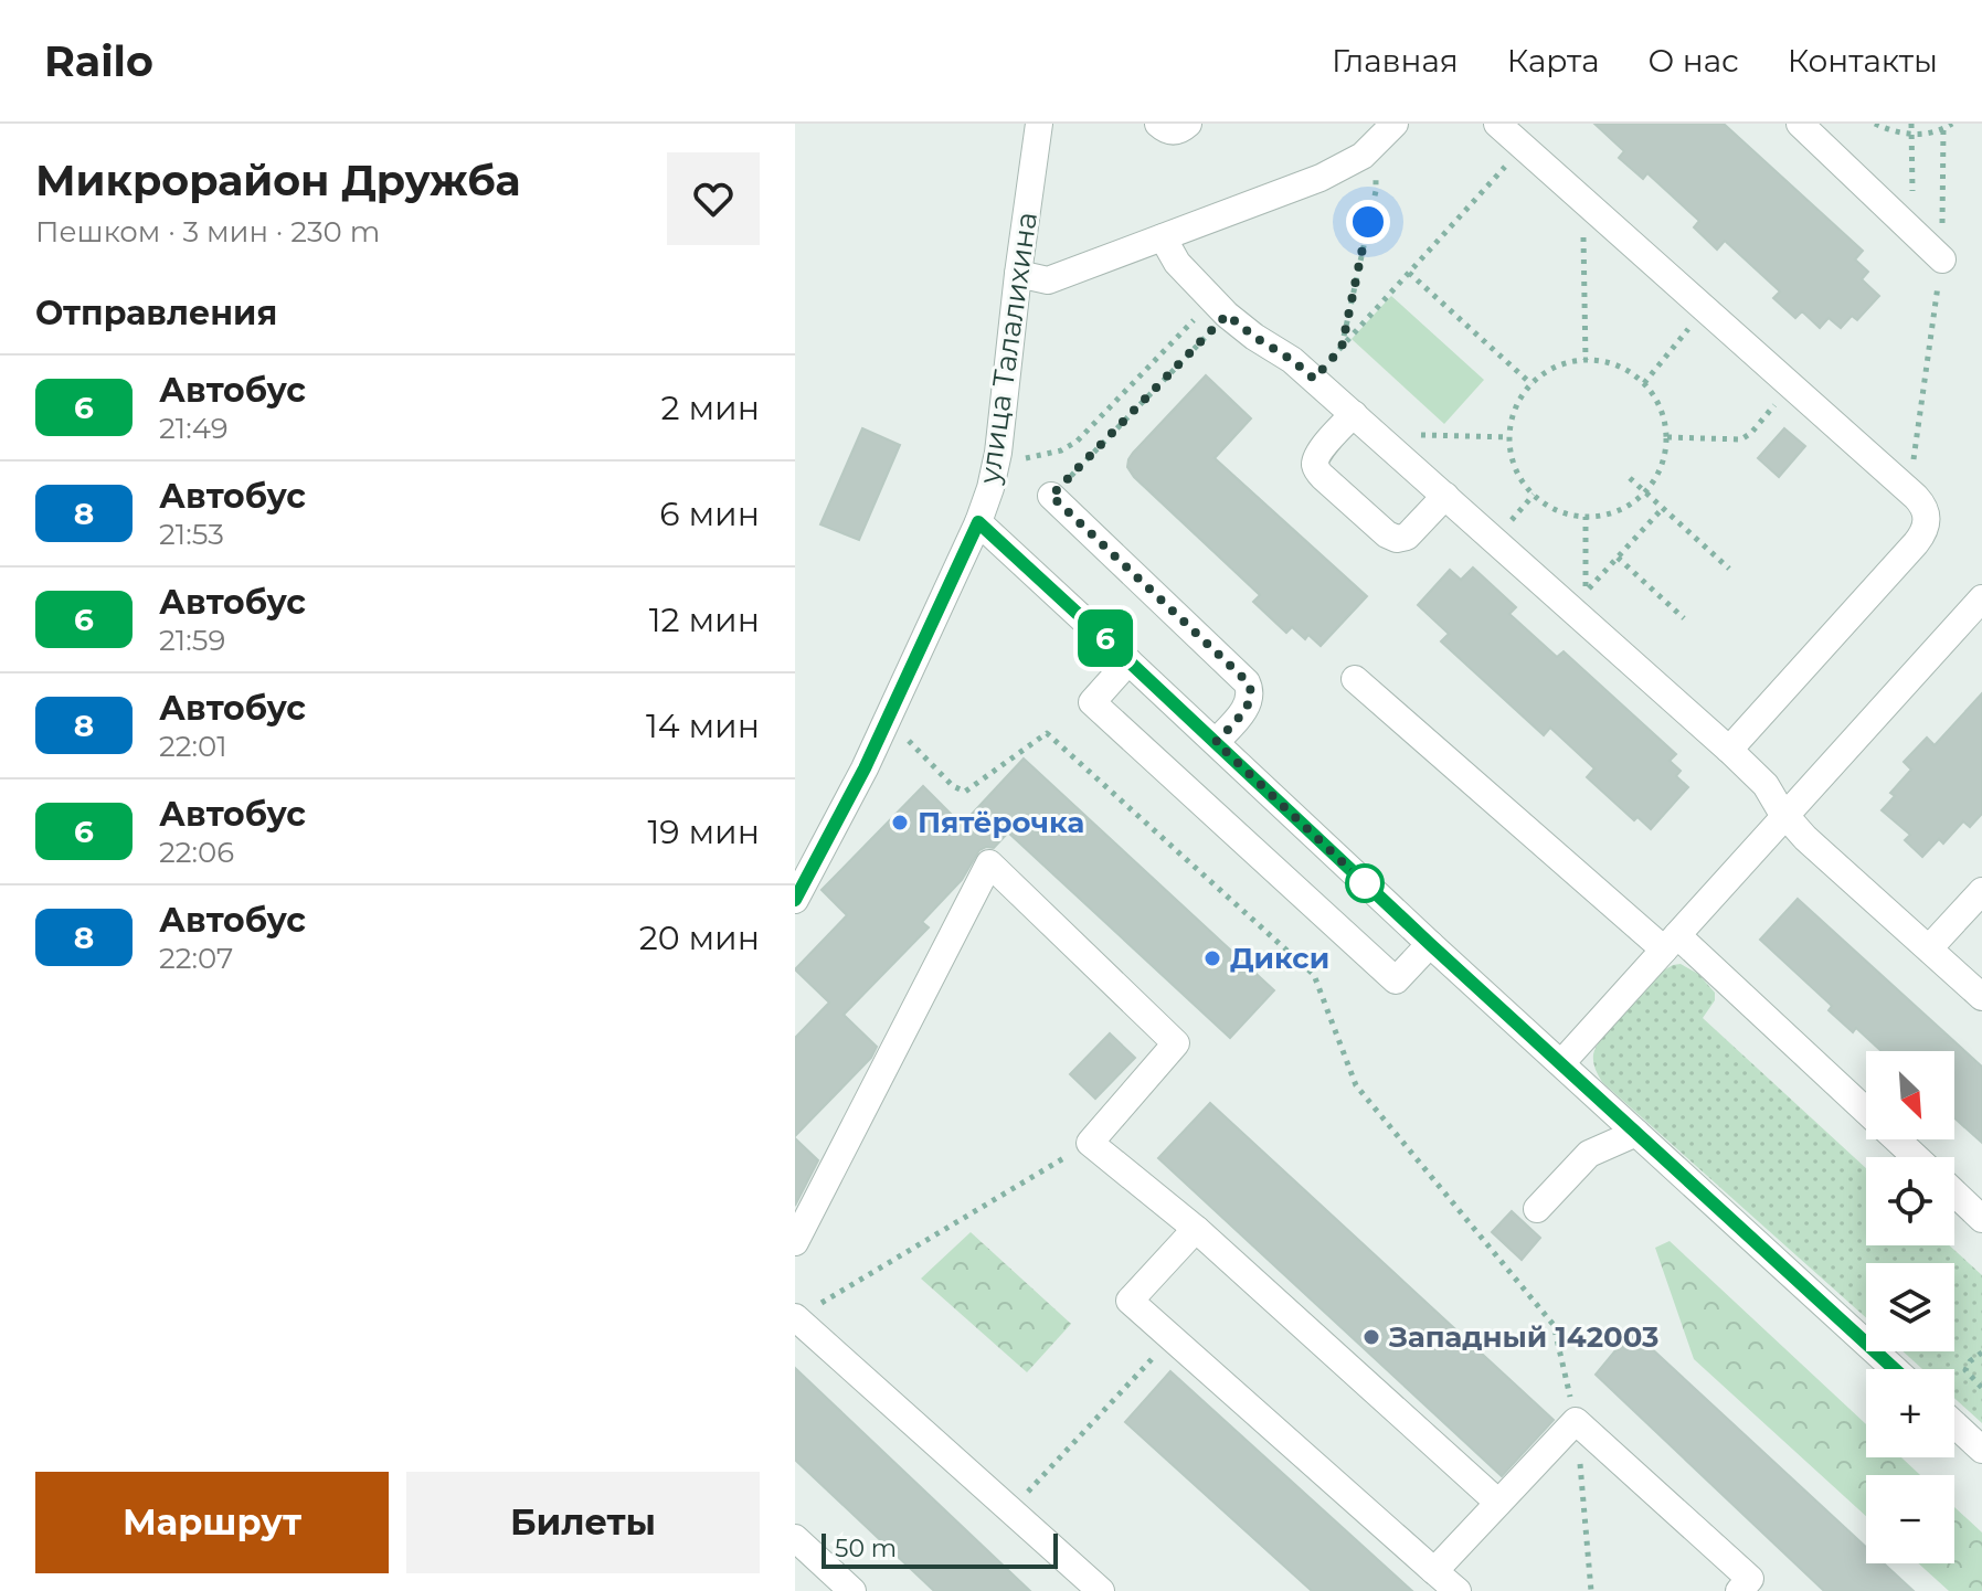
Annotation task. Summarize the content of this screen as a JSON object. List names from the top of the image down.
{
  "streets": {
    "street": ["улица Талалихина"]
  },
  "places": ["Пятёрочка", "Дикси", "Западный 142003"],
  "lines": ["bus line 6"],
  "scale_bar": "50 m",
  "north": "bottom right",
  "page": {
    "header": "Railo",
    "nav": [
      "Главная",
      "Карта",
      "О нас",
      "Контакты"
    ],
    "heading": [
      ["Микрорайон Дружба", "Пешком · 3 мин · 230 m"],
      "Отправления"
    ],
    "on_map": "6",
    "list": [
      {
        "mark": "6",
        "name": "Автобус",
        "note": "21:49",
        "value": "2 мин"
      },
      {
        "mark": "8",
        "name": "Автобус",
        "note": "21:53",
        "value": "6 мин"
      },
      {
        "mark": "6",
        "name": "Автобус",
        "note": "21:59",
        "value": "12 мин"
      },
      {
        "mark": "8",
        "name": "Автобус",
        "note": "22:01",
        "value": "14 мин"
      },
      {
        "mark": "6",
        "name": "Автобус",
        "note": "22:06",
        "value": "19 мин"
      },
      {
        "mark": "8",
        "name": "Автобус",
        "note": "22:07",
        "value": "20 мин"
      }
    ],
    "map_buttons": ["+", "−"],
    "buttons": ["Маршрут", "Билеты"],
    "scale": "50 m"
  }
}
